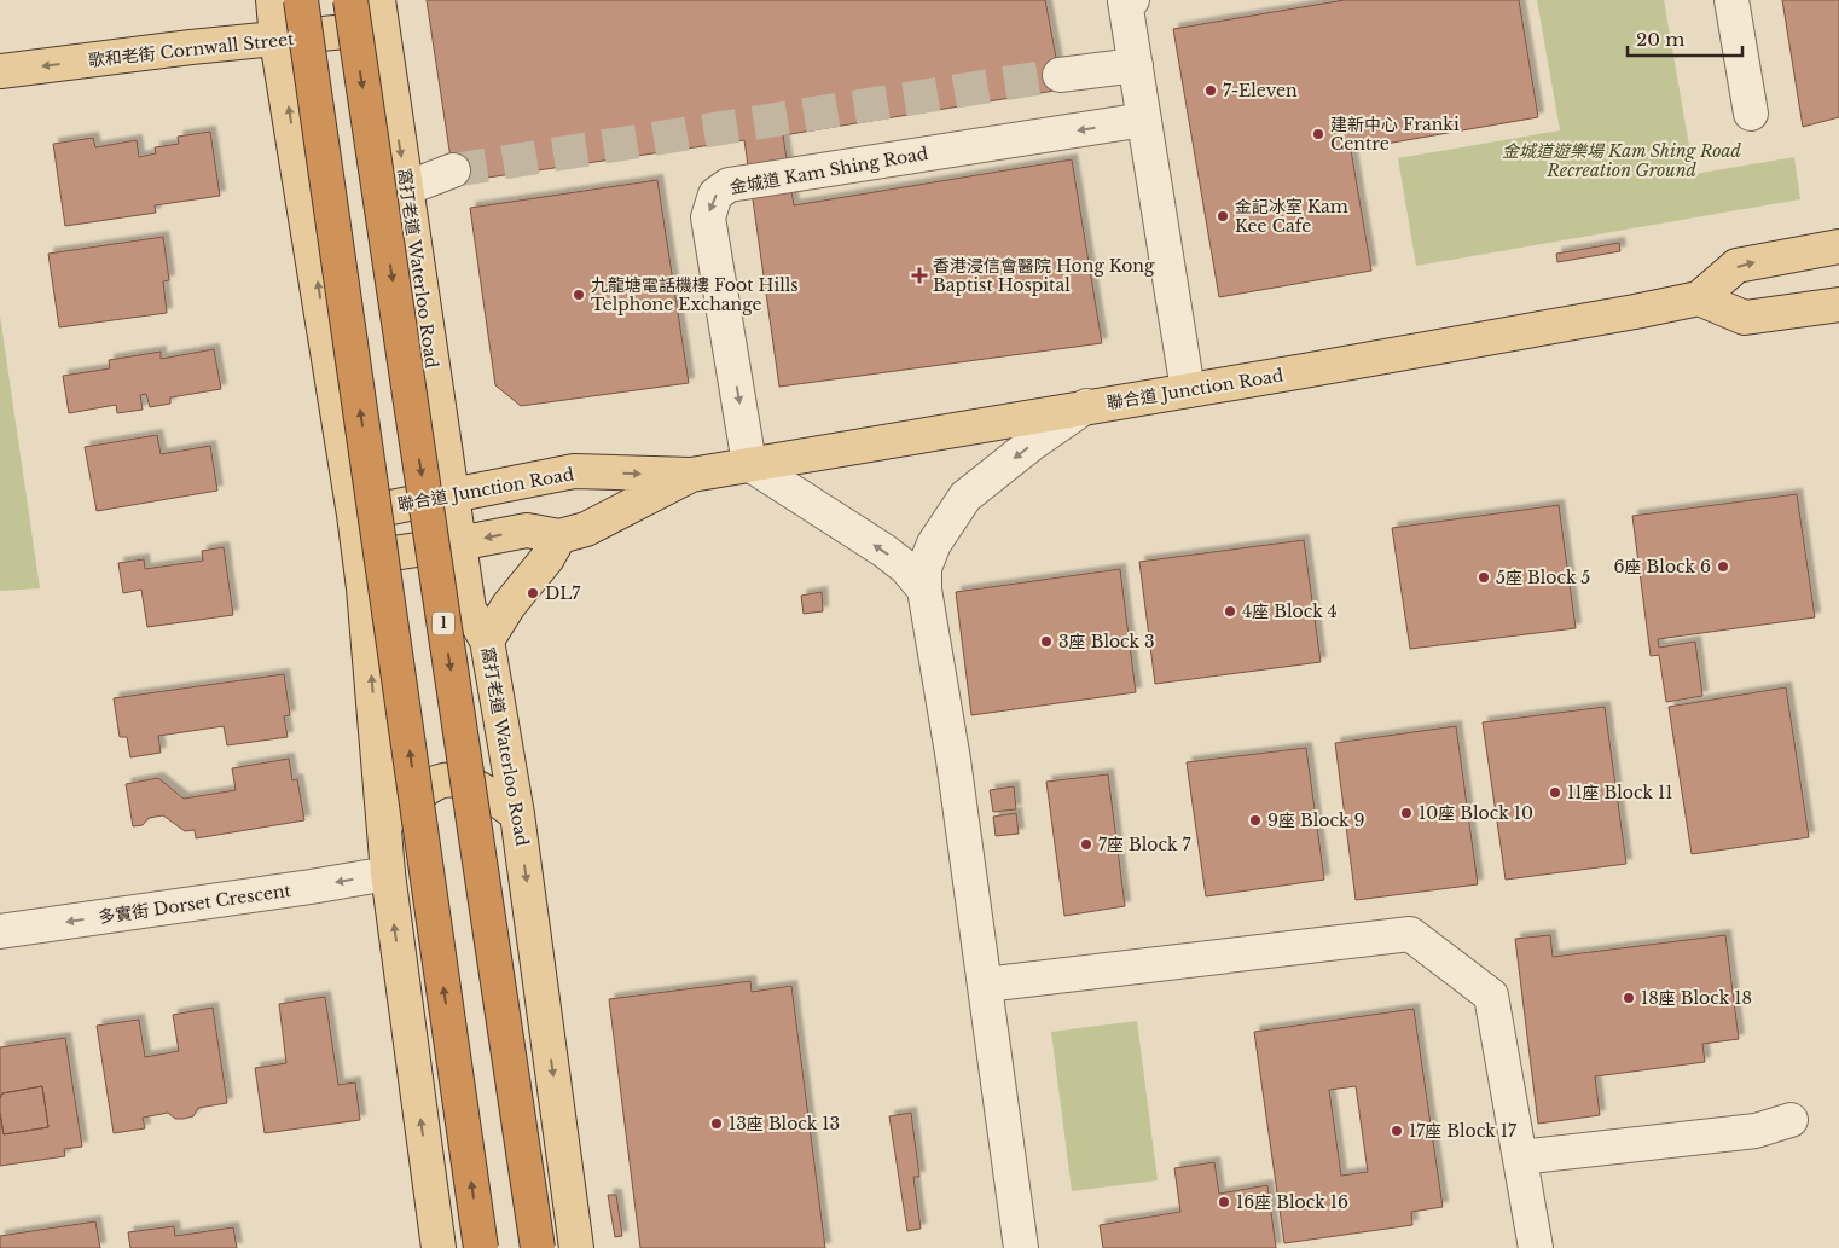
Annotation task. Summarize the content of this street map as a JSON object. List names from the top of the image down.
{
  "streets": {
    "highway": ["窩打老道 Waterloo Road", "1"],
    "main road": ["歌和老街 Cornwall Street", "聯合道 Junction Road"],
    "street": ["金城道 Kam Shing Road", "多實街 Dorset Crescent"]
  },
  "crossings": [
    ["歌和老街 Cornwall Street", "窩打老道 Waterloo Road"],
    ["金城道 Kam Shing Road", "聯合道 Junction Road"],
    ["窩打老道 Waterloo Road", "聯合道 Junction Road"]
  ],
  "one_way": ["歌和老街 Cornwall Street", "多實街 Dorset Crescent"],
  "parks": ["金城道遊樂場 Kam Shing Road Recreation Ground"],
  "places": {
    "other": [
      "7-Eleven",
      "建新中心 Franki Centre",
      "金記冰室 Kam Kee Cafe",
      "九龍塘電話機樓 Foot Hills Telphone Exchange",
      "6座 Block 6",
      "5座 Block 5",
      "DL7",
      "4座 Block 4",
      "3座 Block 3",
      "11座 Block 11",
      "10座 Block 10",
      "9座 Block 9",
      "7座 Block 7",
      "18座 Block 18",
      "13座 Block 13",
      "17座 Block 17",
      "16座 Block 16"
    ],
    "health": ["香港浸信會醫院 Hong Kong Baptist Hospital"]
  },
  "scale_bar": "20 m"
}
